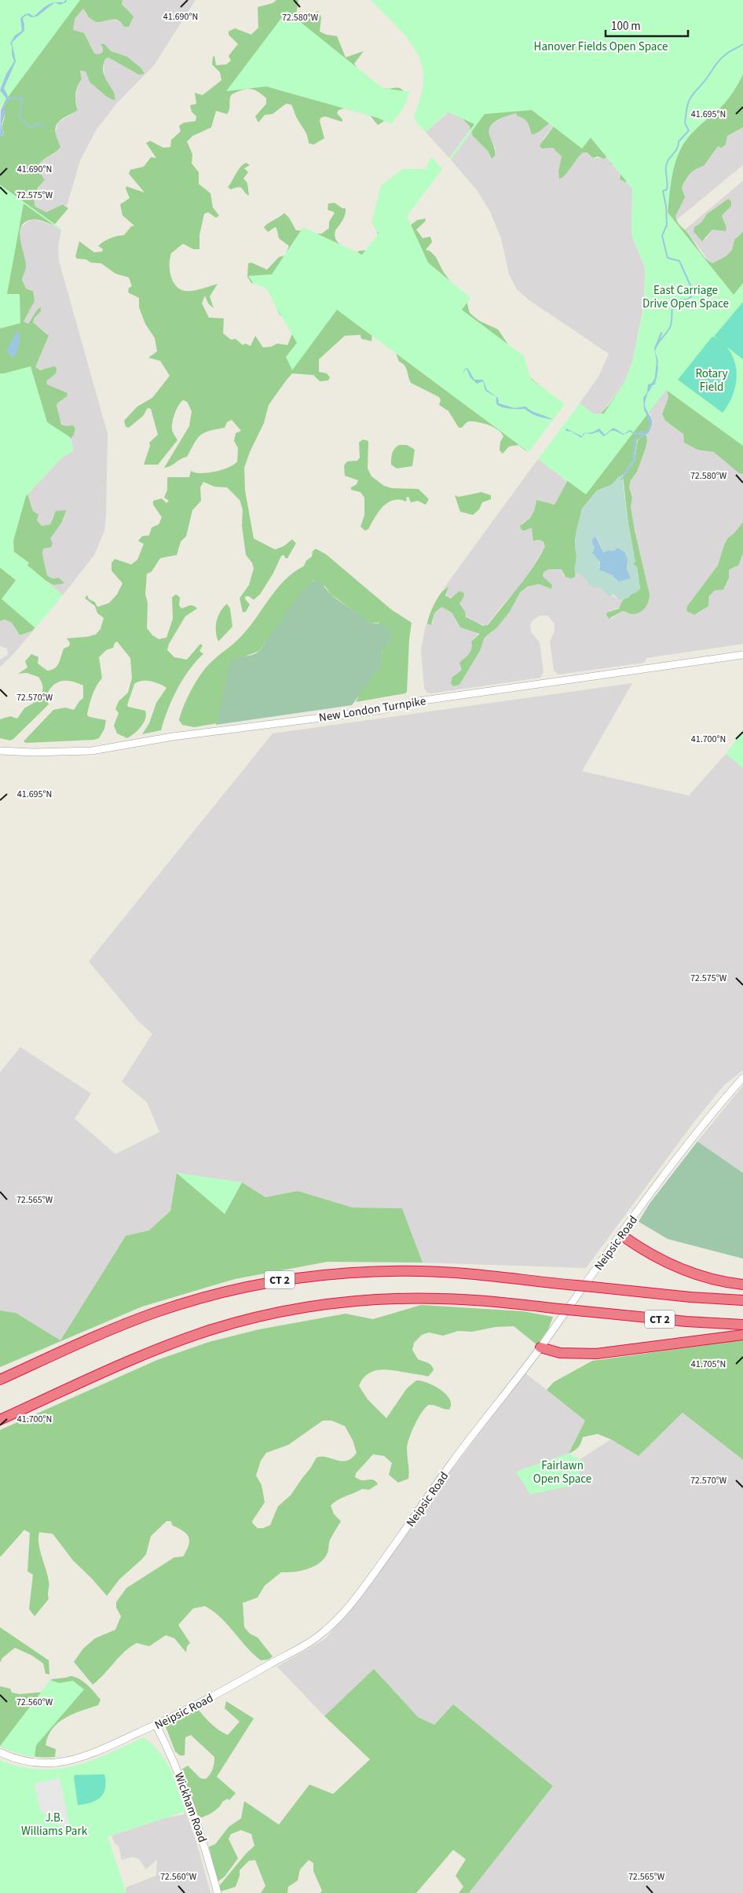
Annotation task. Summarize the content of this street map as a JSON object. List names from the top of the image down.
{
  "streets": {
    "highway": ["CT 2"],
    "street": ["New London Turnpike", "Neipsic Road", "Wickham Road"]
  },
  "crossings": [
    ["Neipsic Road", "Wickham Road"]
  ],
  "parks": [
    "Hanover Fields Open Space",
    "East Carriage Drive Open Space",
    "Rotary Field",
    "Fairlawn Open Space",
    "J.B. Williams Park"
  ],
  "scale_bar": "100 m",
  "coordinates": [
    "41.690°N",
    "72.580°W",
    "41.695°N",
    "72.575°W",
    "72.570°W",
    "41.700°N",
    "72.565°W",
    "41.705°N",
    "72.560°W"
  ]
}
